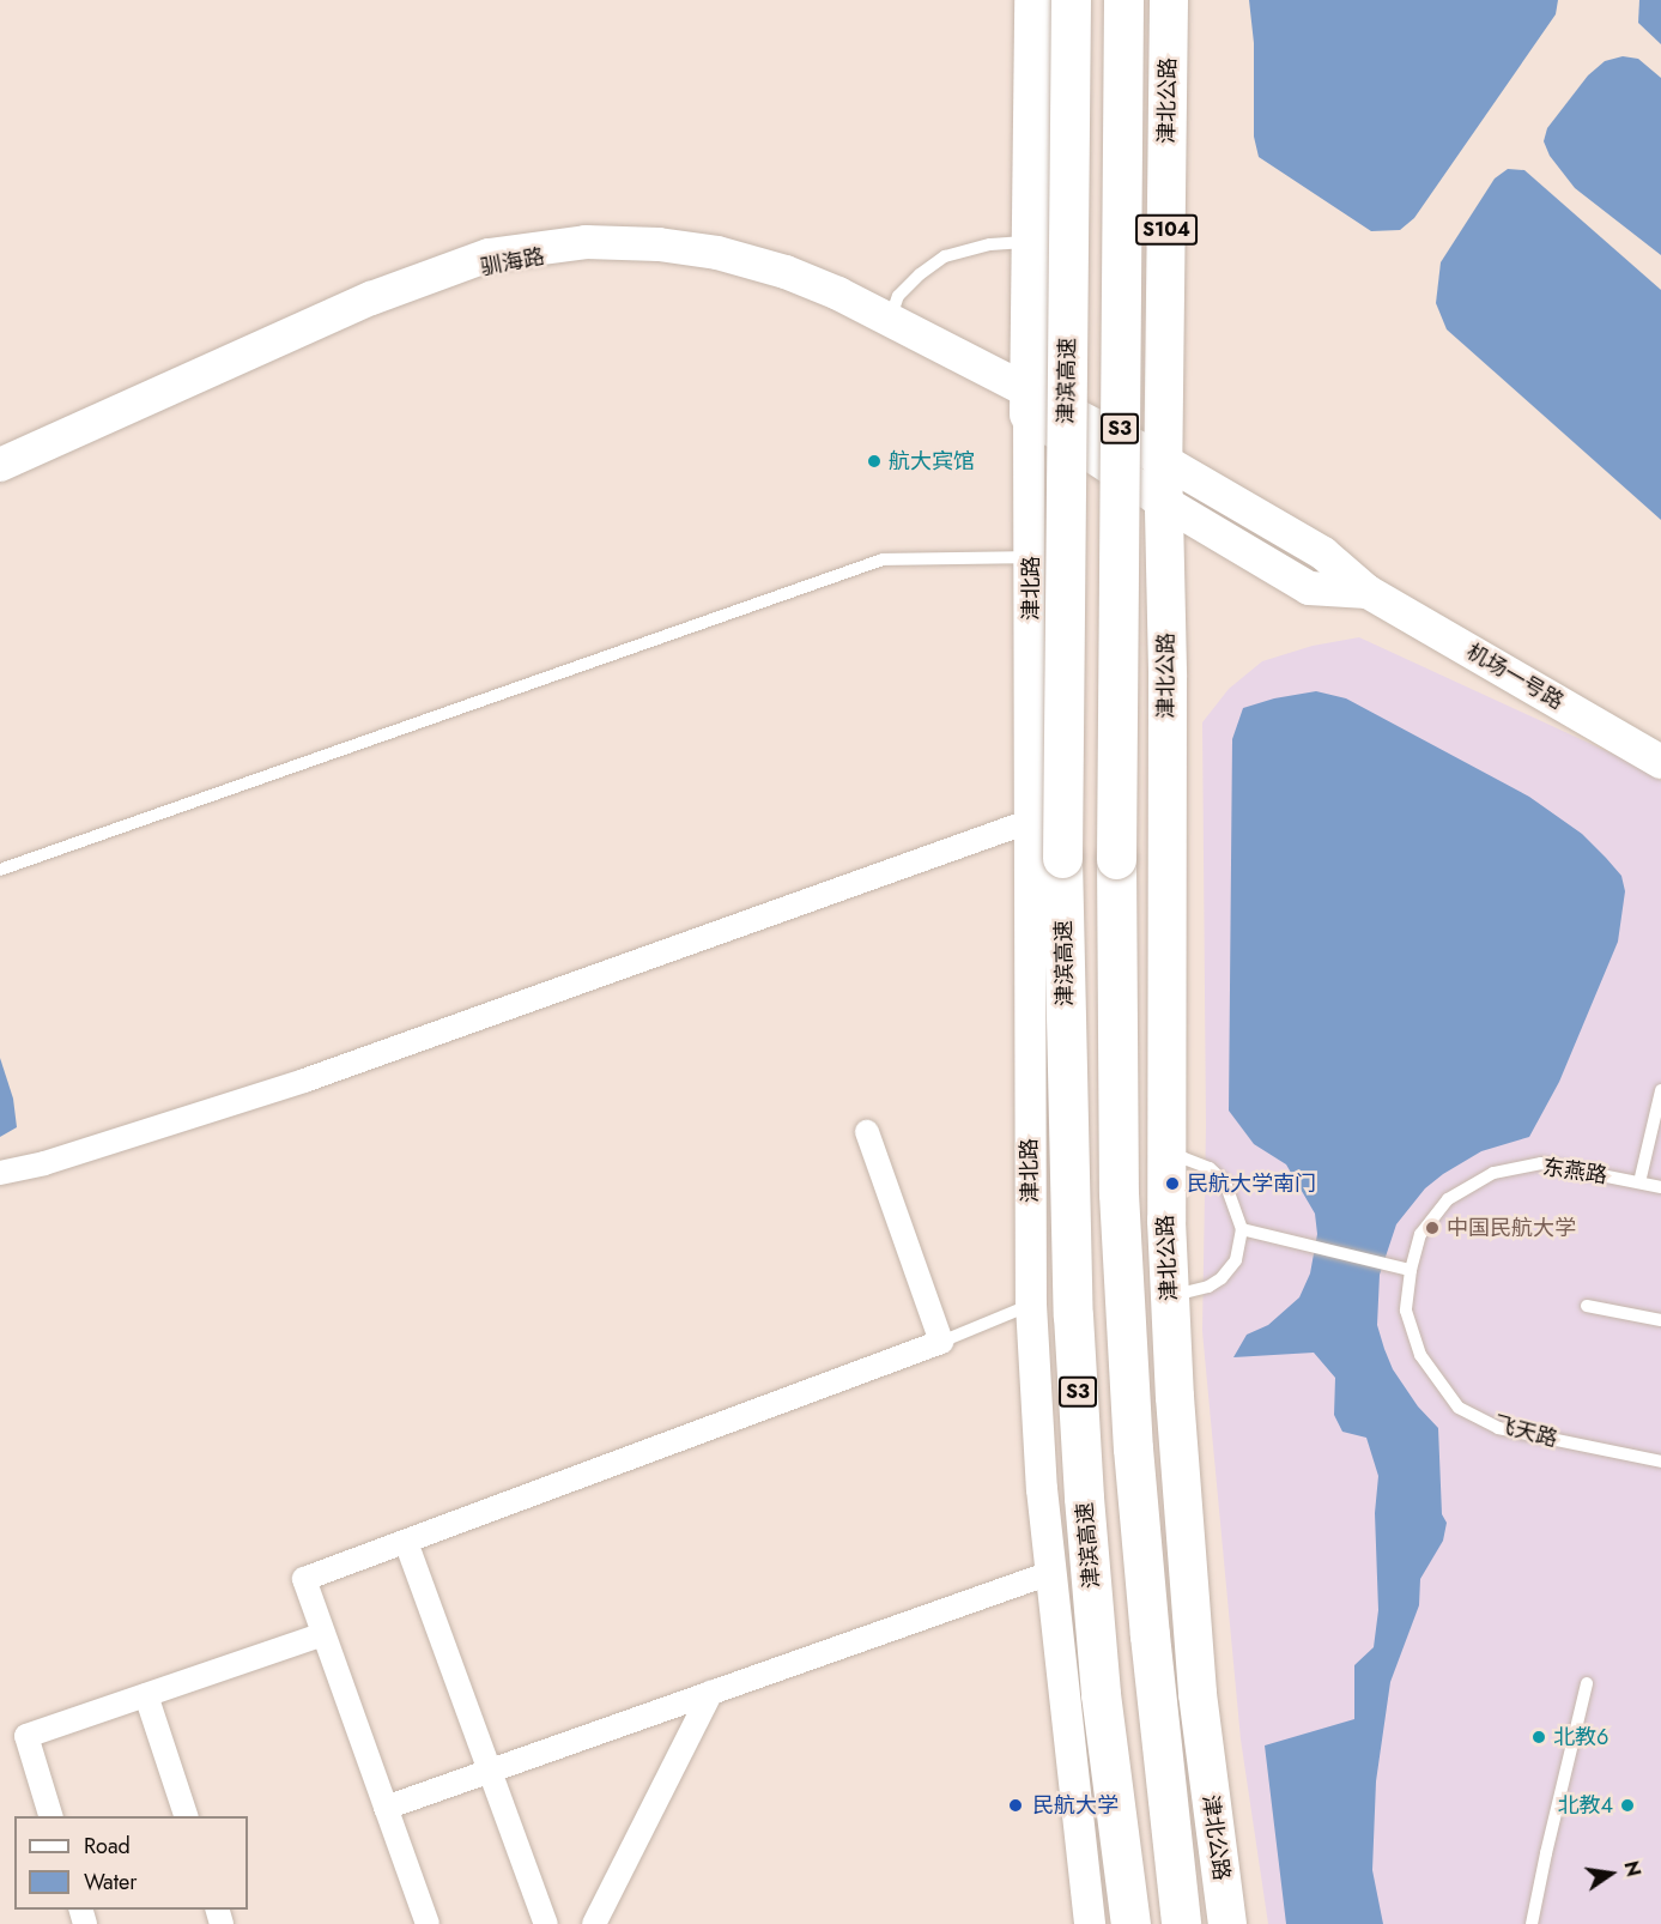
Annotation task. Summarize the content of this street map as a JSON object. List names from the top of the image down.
{
  "streets": {
    "highway": ["津滨高速", "S3"],
    "main road": [
      "津北公路",
      "S104",
      "驯海路",
      "机场一号路"
    ],
    "street": ["津北路"],
    "lane": ["东燕路", "飞天路"]
  },
  "crossings": [
    ["津北公路", "机场一号路"],
    ["驯海路", "津北路"],
    ["东燕路", "飞天路"]
  ],
  "places": [
    "航大宾馆",
    "民航大学南门",
    "中国民航大学",
    "北教6",
    "民航大学",
    "北教4"
  ],
  "legend": ["Road", "Water"],
  "north": "right"
}
